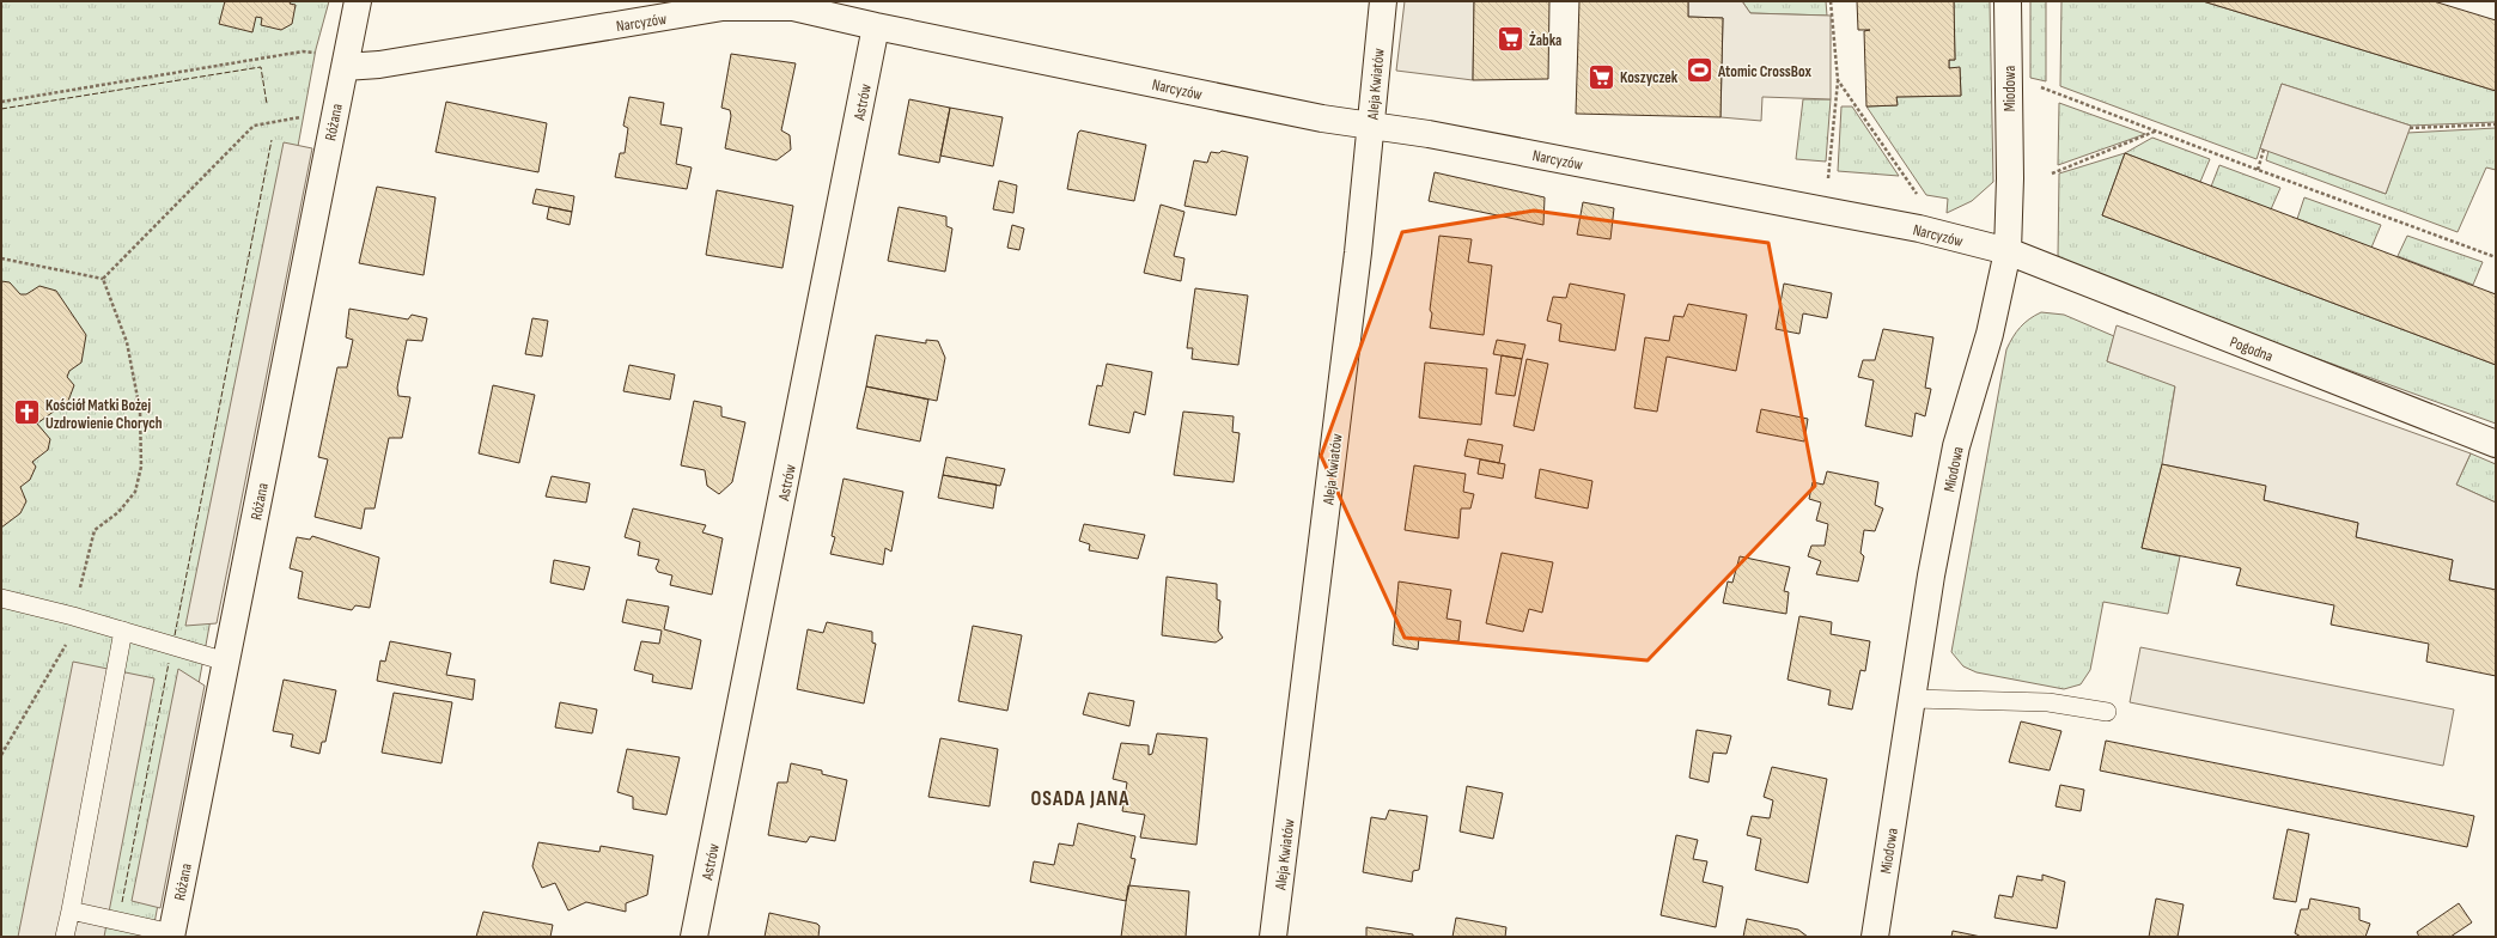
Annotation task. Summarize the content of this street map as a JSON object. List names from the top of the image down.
{
  "streets": {
    "street": [
      "Narcyzów",
      "Aleja Kwiatów",
      "Miodowa",
      "Astrów",
      "Różana",
      "Pogodna"
    ]
  },
  "crossings": [
    ["Narcyzów", "Aleja Kwiatów"],
    ["Narcyzów", "Miodowa"],
    ["Narcyzów", "Astrów"],
    ["Narcyzów", "Różana"],
    ["Narcyzów", "Pogodna"],
    ["Miodowa", "Pogodna"]
  ],
  "districts": ["OSADA JANA"],
  "places": {
    "supermarket": ["Żabka", "Koszyczek"],
    "sports": ["Atomic CrossBox"],
    "church": ["Kościół Matki Bożej Uzdrowienie Chorych"]
  }
}
